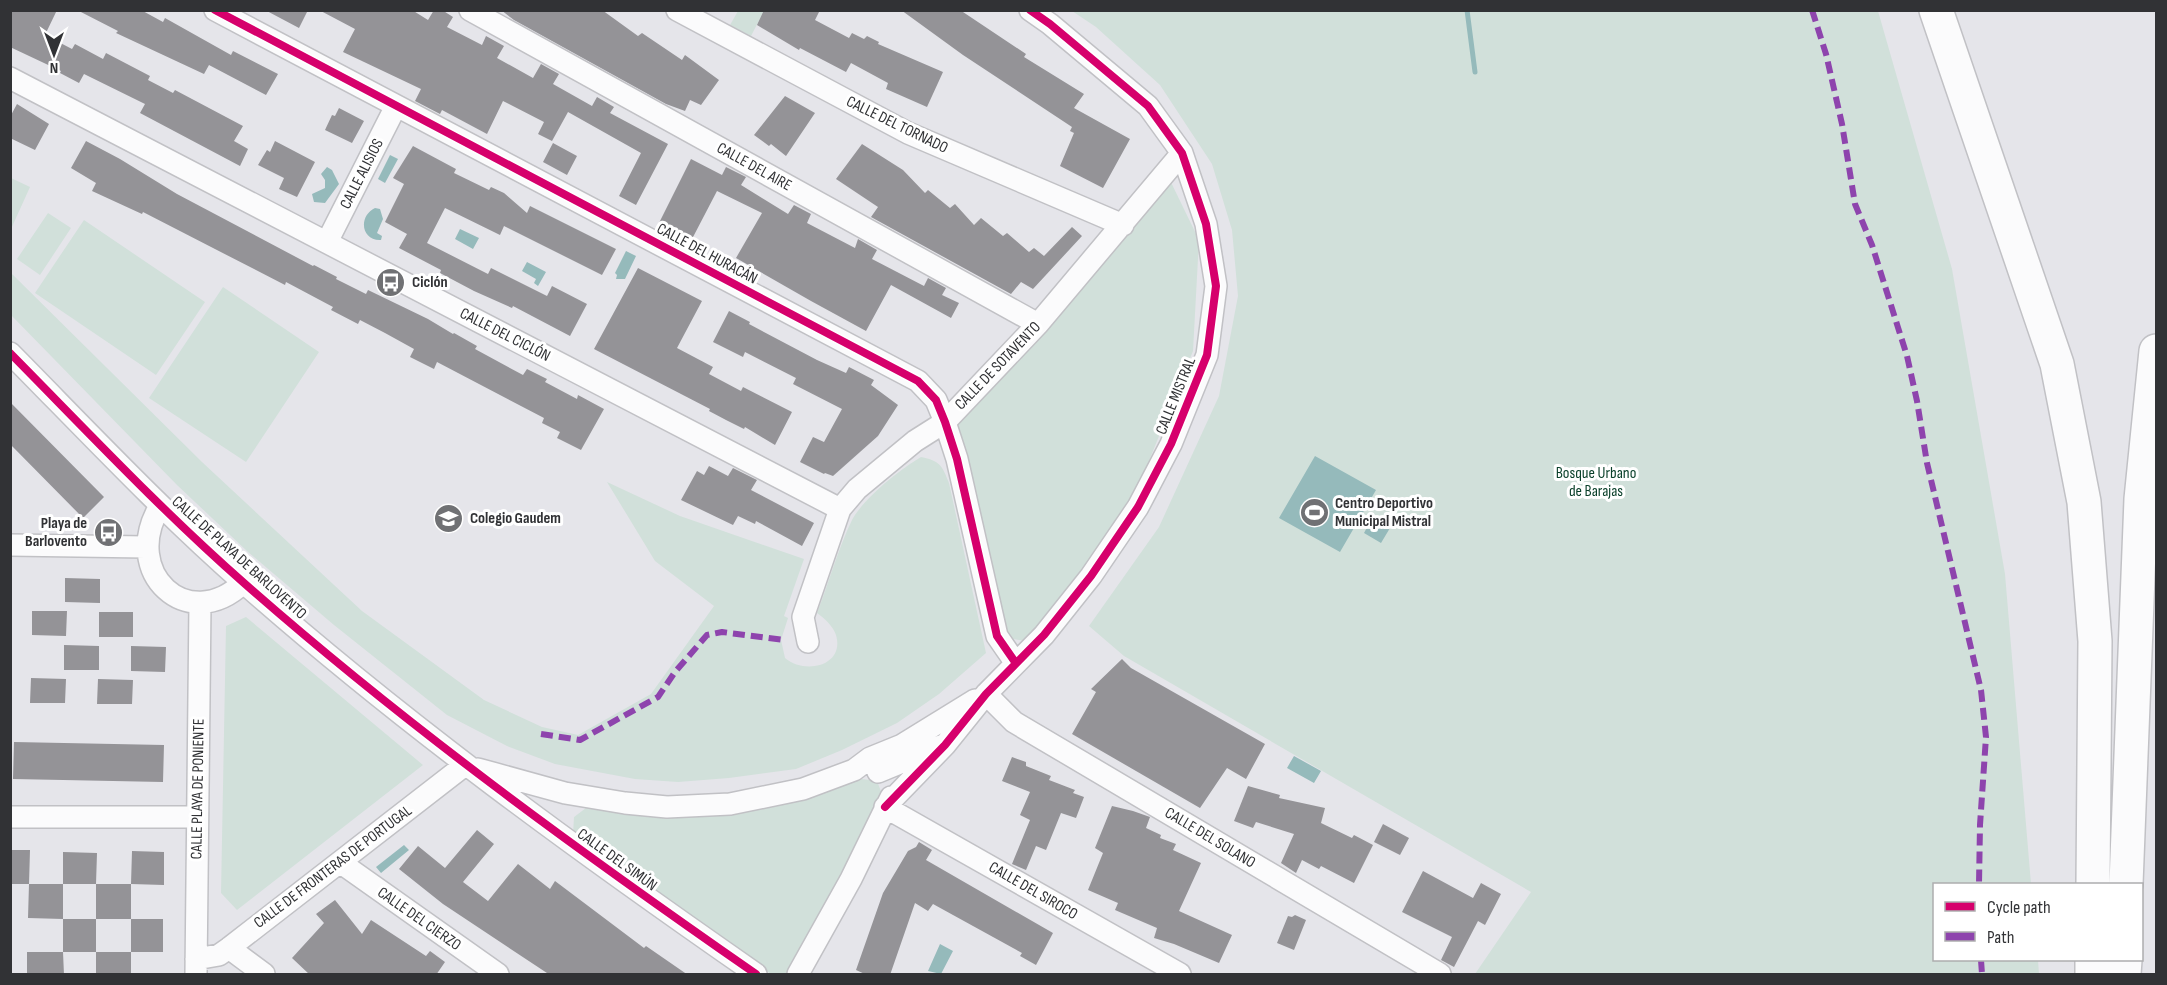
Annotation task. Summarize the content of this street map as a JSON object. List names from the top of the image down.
{
  "streets": {
    "street": [
      "CALLE DEL TORNADO",
      "CALLE DEL AIRE",
      "CALLE ALISIOS",
      "CALLE DEL HURACÁN",
      "CALLE DEL CICLÓN",
      "CALLE DE SOTAVENTO",
      "CALLE MISTRAL",
      "CALLE DE PLAYA DE BARLOVENTO",
      "CALLE PLAYA DE PONIENTE",
      "CALLE DEL SOLANO",
      "CALLE DEL SIMÚN",
      "CALLE DE FRONTERAS DE PORTUGAL",
      "CALLE DEL SIROCO",
      "CALLE DEL CIERZO"
    ]
  },
  "crossings": [
    ["CALLE DEL TORNADO", "CALLE DE SOTAVENTO"],
    ["CALLE DEL AIRE", "CALLE DE SOTAVENTO"],
    ["CALLE ALISIOS", "CALLE DEL HURACÁN"],
    ["CALLE ALISIOS", "CALLE DEL CICLÓN"],
    ["CALLE DEL HURACÁN", "CALLE DE SOTAVENTO"],
    ["CALLE DEL HURACÁN", "CALLE MISTRAL"],
    ["CALLE DEL CICLÓN", "CALLE DE SOTAVENTO"],
    ["CALLE DE SOTAVENTO", "CALLE MISTRAL"],
    ["CALLE MISTRAL", "CALLE DEL SOLANO"],
    ["CALLE DE PLAYA DE BARLOVENTO", "CALLE PLAYA DE PONIENTE"],
    ["CALLE DE PLAYA DE BARLOVENTO", "CALLE DEL SIMÚN"],
    ["CALLE DE PLAYA DE BARLOVENTO", "CALLE DE FRONTERAS DE PORTUGAL"],
    ["CALLE PLAYA DE PONIENTE", "CALLE DE FRONTERAS DE PORTUGAL"],
    ["CALLE DEL SIMÚN", "CALLE DE FRONTERAS DE PORTUGAL"],
    ["CALLE DE FRONTERAS DE PORTUGAL", "CALLE DEL CIERZO"]
  ],
  "parks": ["Bosque Urbano de Barajas"],
  "places": {
    "bus stop": ["Ciclón", "Playa de Barlovento"],
    "sports": ["Centro Deportivo Municipal Mistral"],
    "school or university": ["Colegio Gaudem"]
  },
  "legend": ["Cycle path", "Path"],
  "north": "bottom"
}
